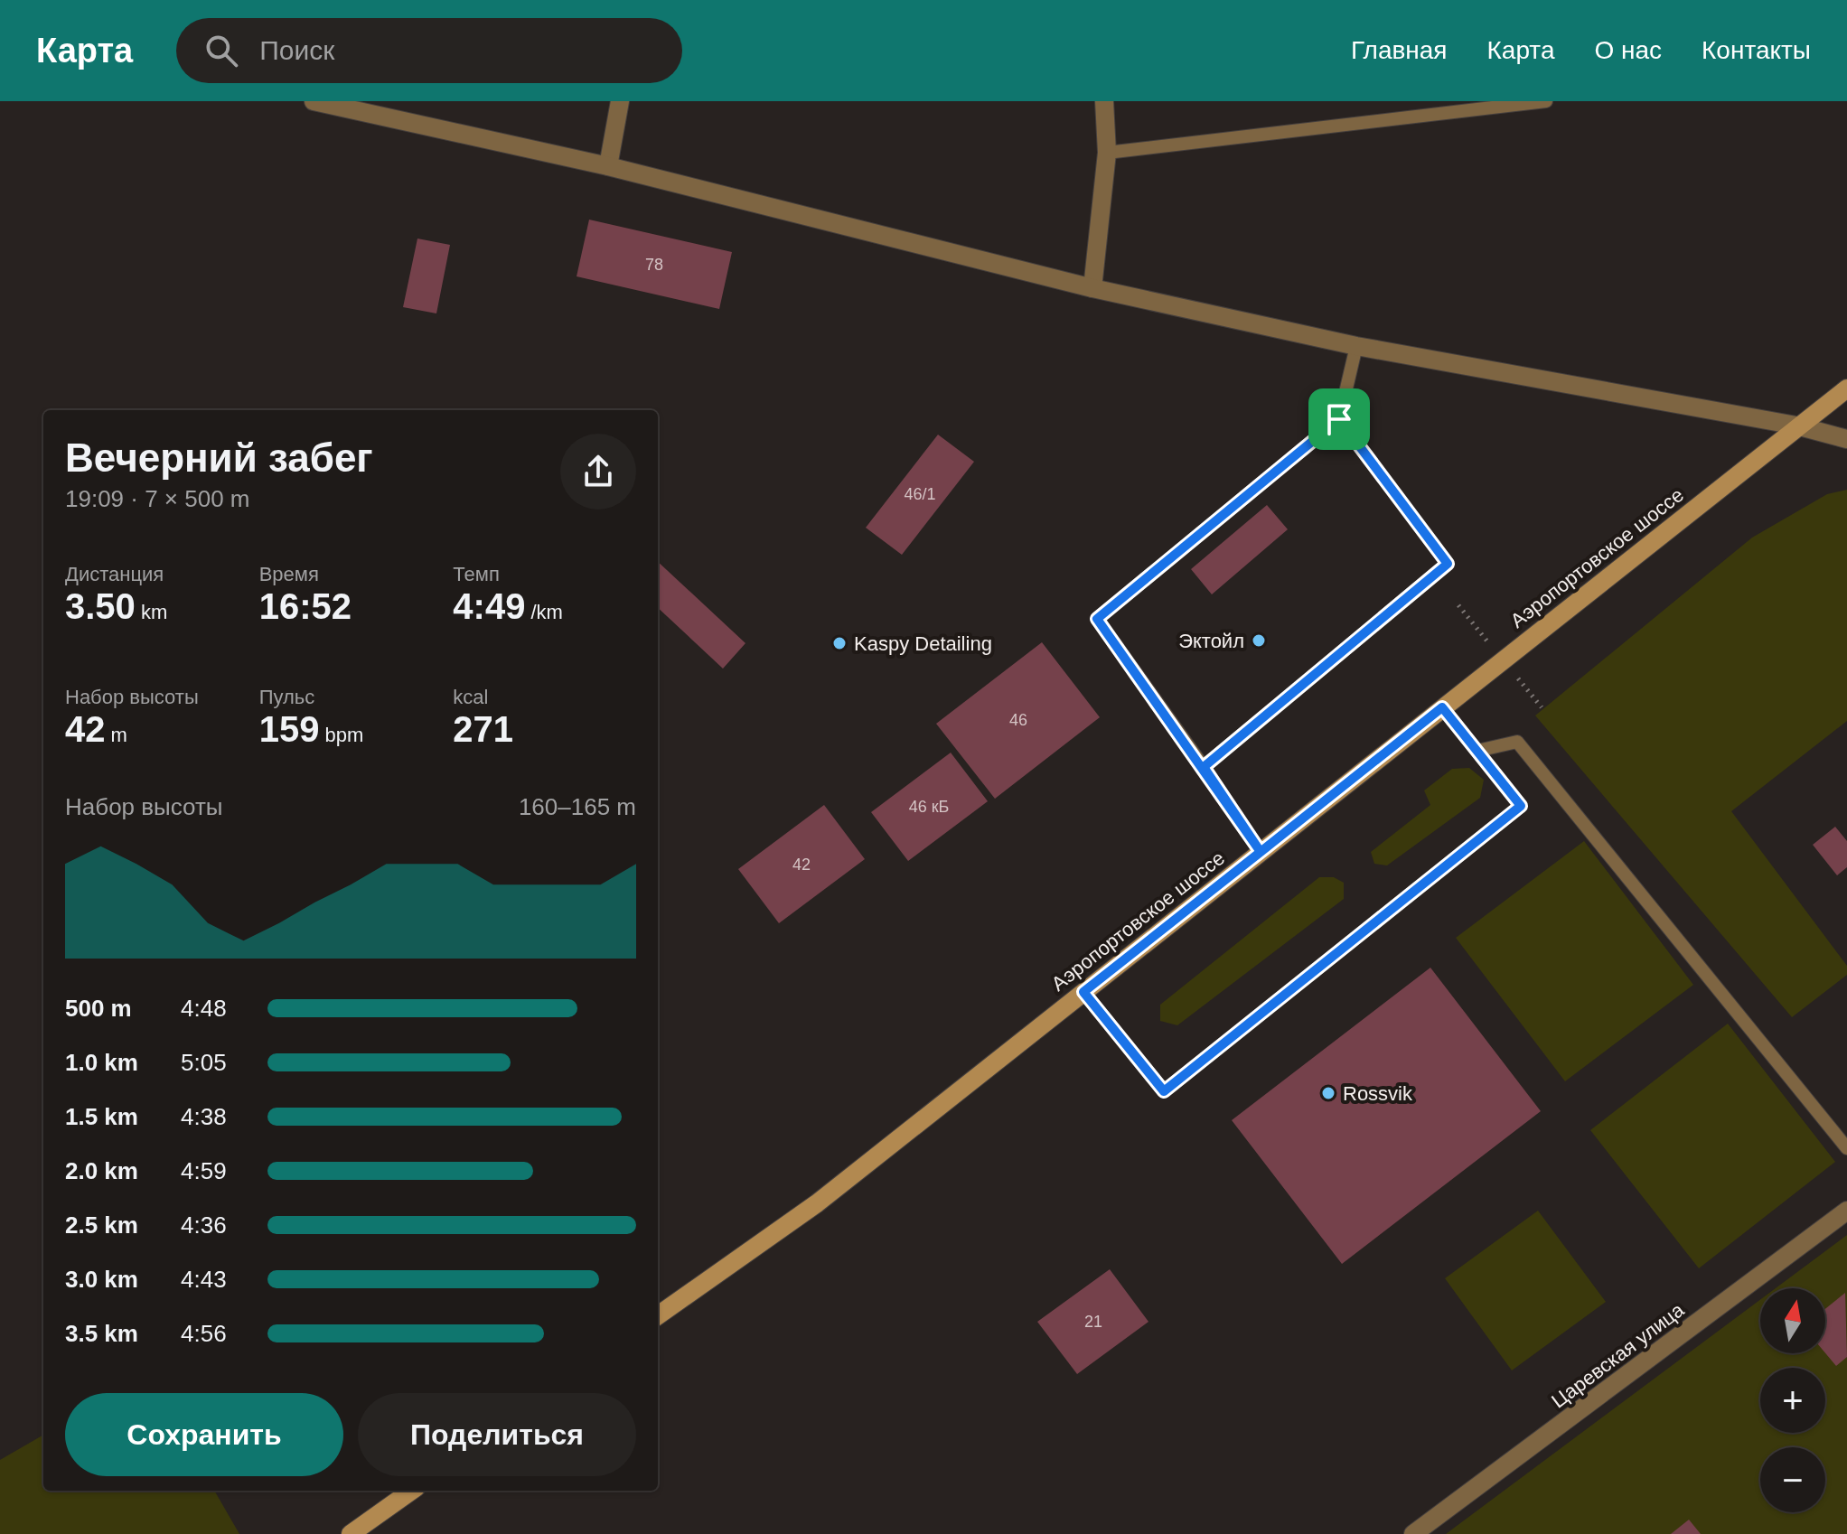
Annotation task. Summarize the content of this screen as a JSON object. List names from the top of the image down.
{
  "streets": {
    "main road": ["Аэропортовское шоссе"],
    "street": ["Царевская улица"]
  },
  "places": ["Эктойл", "Kaspy Detailing", "Rossvik"],
  "house_numbers": [
    "78",
    "46/1",
    "46",
    "46 кБ",
    "42",
    "21"
  ],
  "north": "top",
  "page": {
    "header": "Карта",
    "search": "Поиск",
    "nav": [
      "Главная",
      "Карта",
      "О нас",
      "Контакты"
    ],
    "heading": ["Вечерний забег", "19:09 · 7 × 500 m"],
    "stats": [
      ["Дистанция", "3.50 km"],
      ["Время", "16:52"],
      ["Темп", "4:49 /km"],
      ["Набор высоты", "42 m"],
      ["Пульс", "159 bpm"],
      ["kcal", "271"]
    ],
    "chart": ["Набор высоты", "160–165 m"],
    "list": [
      {
        "name": "500 m",
        "note": "4:48"
      },
      {
        "name": "1.0 km",
        "note": "5:05"
      },
      {
        "name": "1.5 km",
        "note": "4:38"
      },
      {
        "name": "2.0 km",
        "note": "4:59"
      },
      {
        "name": "2.5 km",
        "note": "4:36"
      },
      {
        "name": "3.0 km",
        "note": "4:43"
      },
      {
        "name": "3.5 km",
        "note": "4:56"
      }
    ],
    "map_buttons": ["+", "−"],
    "buttons": ["Сохранить", "Поделиться"]
  }
}
